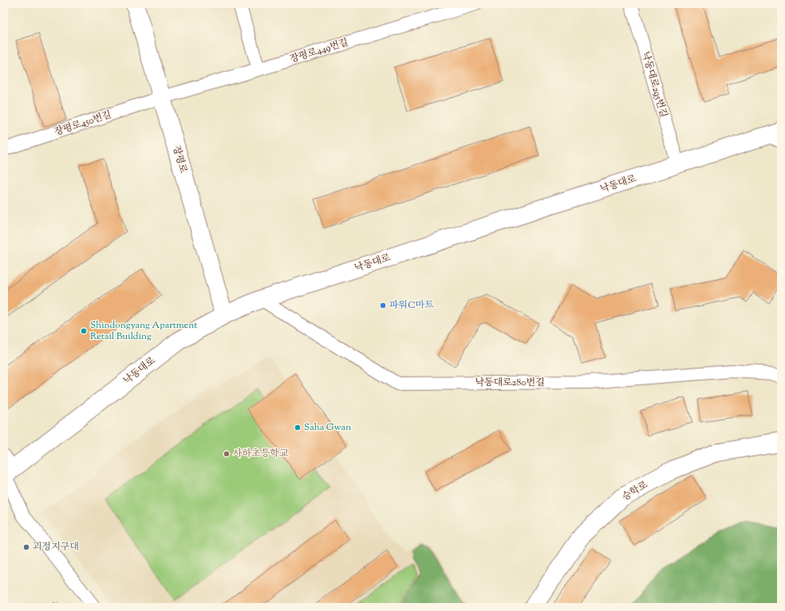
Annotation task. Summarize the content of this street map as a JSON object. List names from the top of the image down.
{
  "streets": {
    "main road": ["장평로", "낙동대로", "승학로"],
    "street": [
      "장평로449번길",
      "낙동대로295번길",
      "장평로450번길",
      "낙동대로280번길"
    ]
  },
  "crossings": [
    ["장평로449번길", "장평로450번길"],
    ["장평로449번길", "장평로"],
    ["낙동대로295번길", "낙동대로"],
    ["장평로450번길", "장평로"],
    ["장평로", "낙동대로"],
    ["낙동대로", "낙동대로280번길"]
  ],
  "places": [
    "파워C마트",
    "Shindongyang Apartment Retail Building",
    "Saha Gwan",
    "사하초등학교",
    "괴정지구대"
  ]
}
